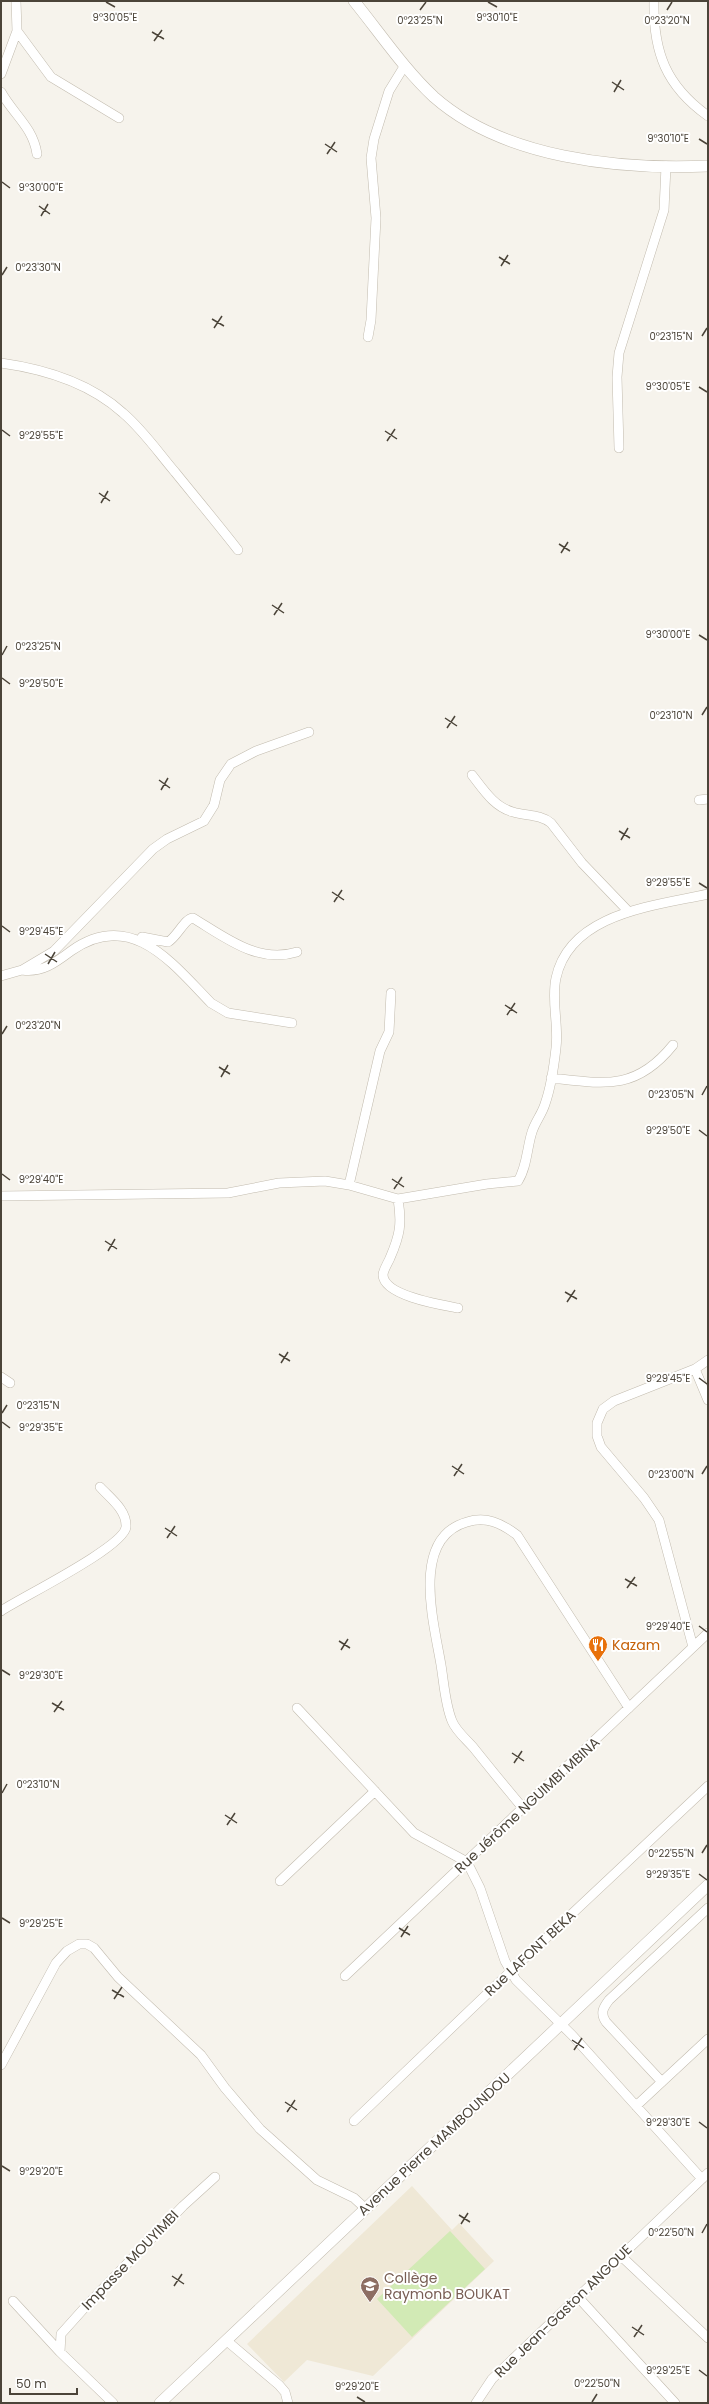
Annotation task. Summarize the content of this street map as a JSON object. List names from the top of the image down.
{
  "streets": {
    "street": [
      "Rue Jérôme NGUIMBI MBINA",
      "Rue LAFONT BEKA",
      "Avenue Pierre MAMBOUNDOU",
      "Impasse MOUYIMBI",
      "Rue Jean-Gaston ANGOUE"
    ]
  },
  "places": {
    "restaurant": ["Kazam"],
    "school or university": ["Collège Raymonb BOUKAT"]
  },
  "scale_bar": "50 m",
  "coordinates": [
    "9°30'05\"E",
    "9°30'10\"E",
    "0°23'25\"N",
    "0°23'20\"N",
    "9°30'00\"E",
    "0°23'30\"N",
    "0°23'15\"N",
    "9°29'55\"E",
    "9°29'50\"E",
    "0°23'10\"N",
    "9°29'45\"E",
    "0°23'05\"N",
    "9°29'40\"E",
    "9°29'35\"E",
    "0°23'00\"N",
    "9°29'30\"E",
    "0°22'55\"N",
    "9°29'25\"E",
    "9°29'20\"E",
    "0°22'50\"N"
  ]
}
